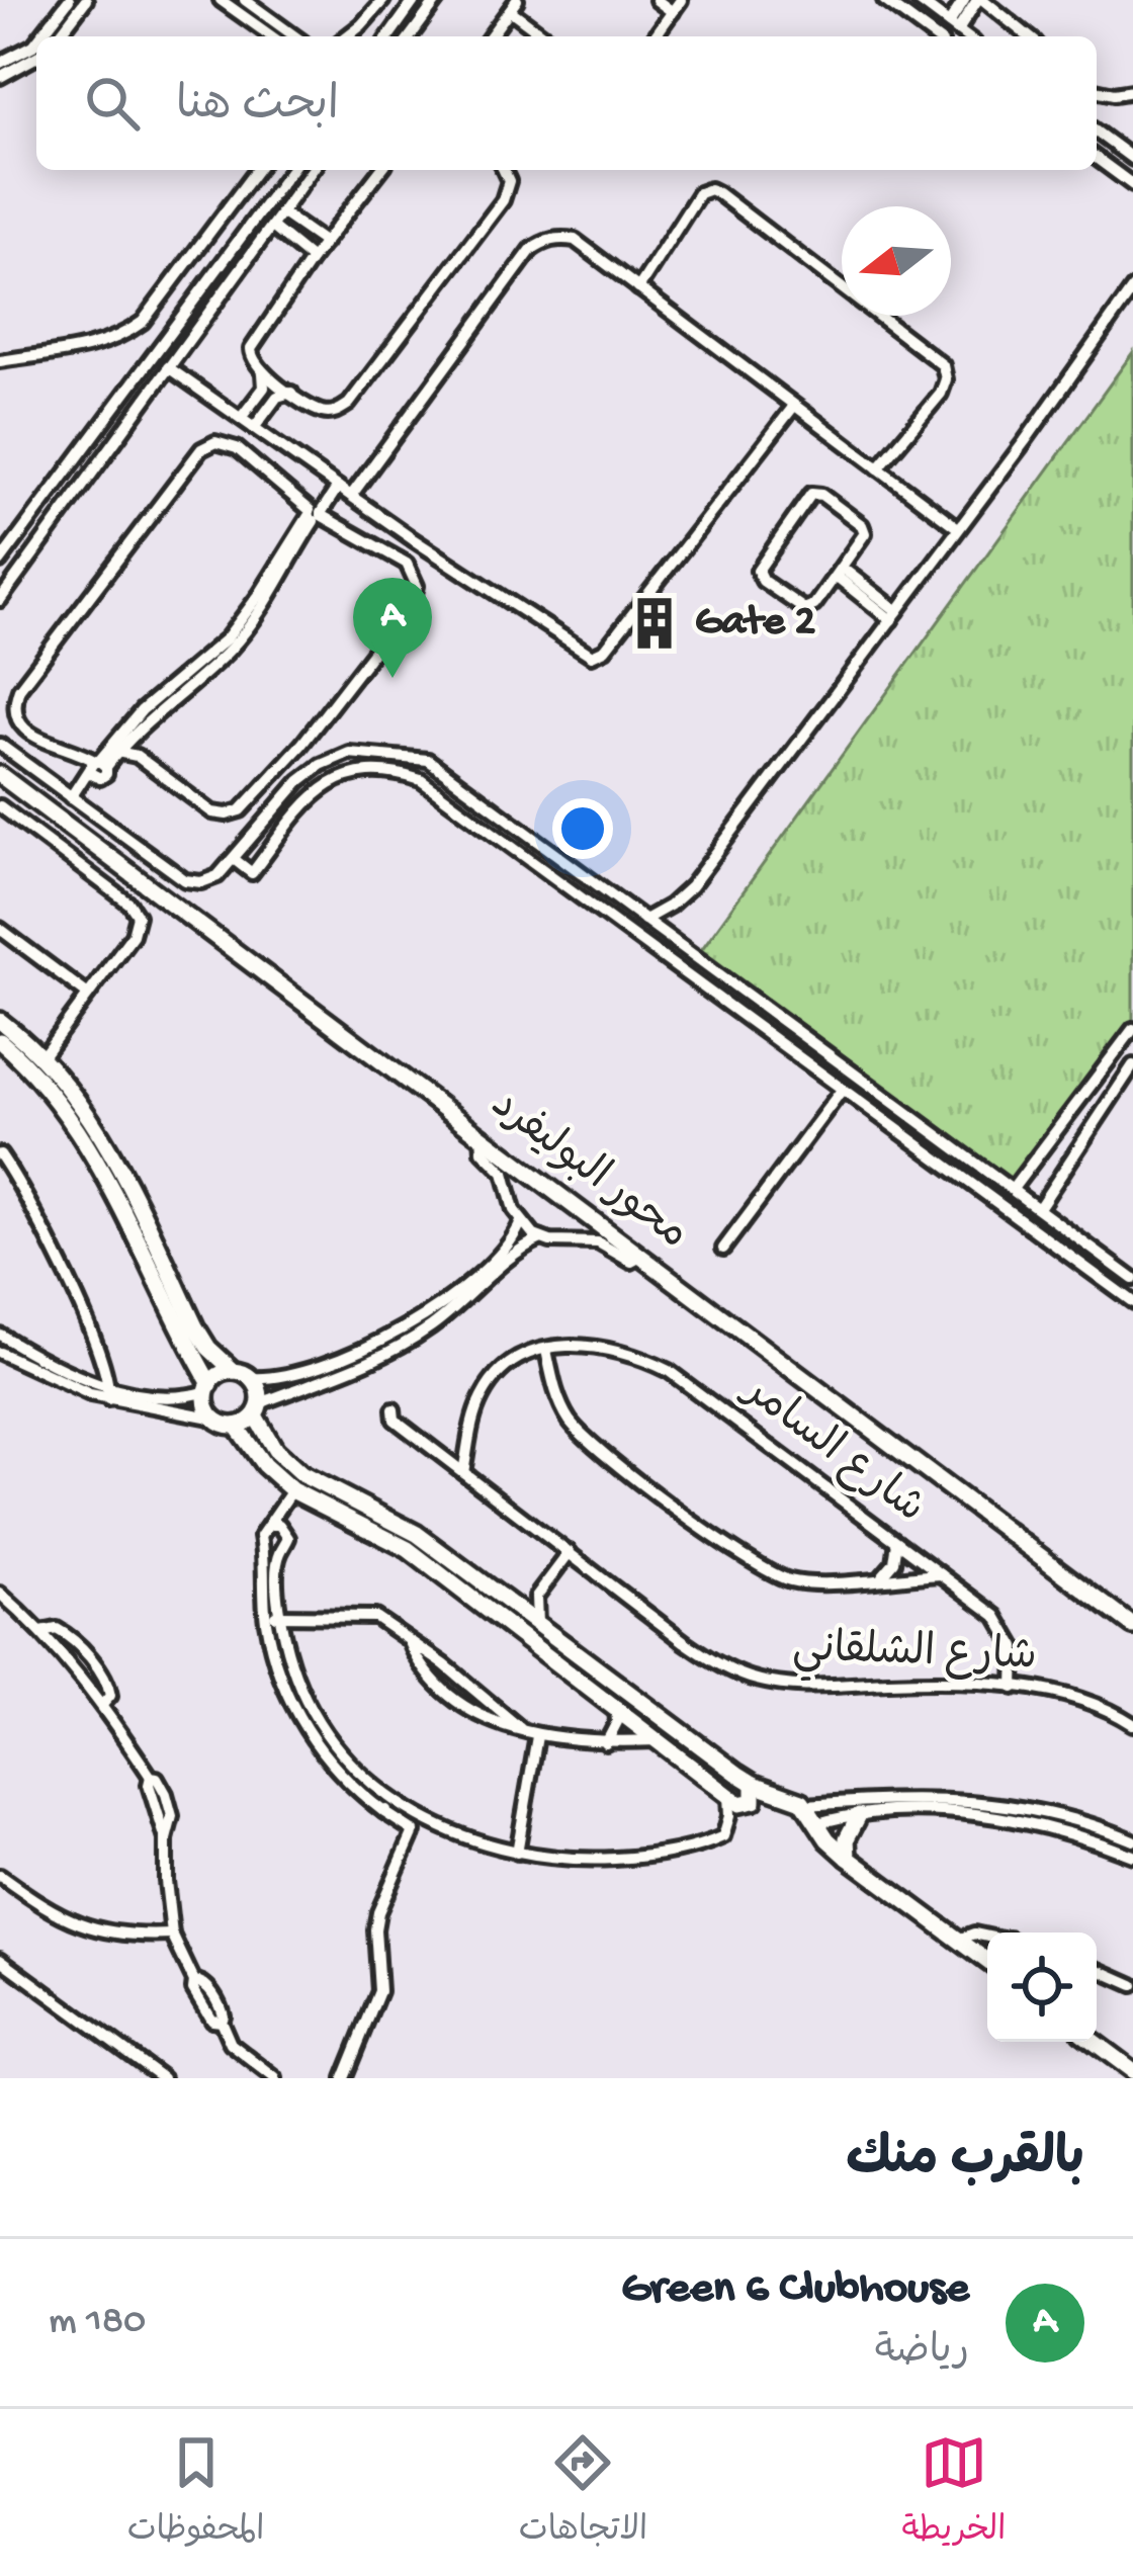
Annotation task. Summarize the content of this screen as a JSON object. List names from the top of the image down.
{
  "streets": {
    "street": ["محور البوليفرد", "شارع السامر", "شارع الشلقاني"]
  },
  "crossings": [
    ["شارع السامر", "شارع الشلقاني"]
  ],
  "places": {
    "building": ["Gate 2"]
  },
  "north": "left",
  "page": {
    "search": "ابحث هنا",
    "pins": "A",
    "heading": "بالقرب منك",
    "list": [
      {
        "mark": "A",
        "name": "Green 6 Clubhouse",
        "note": "رياضة",
        "value": "180 m"
      }
    ],
    "nav": ["الخريطة", "الاتجاهات", "المحفوظات"]
  }
}
